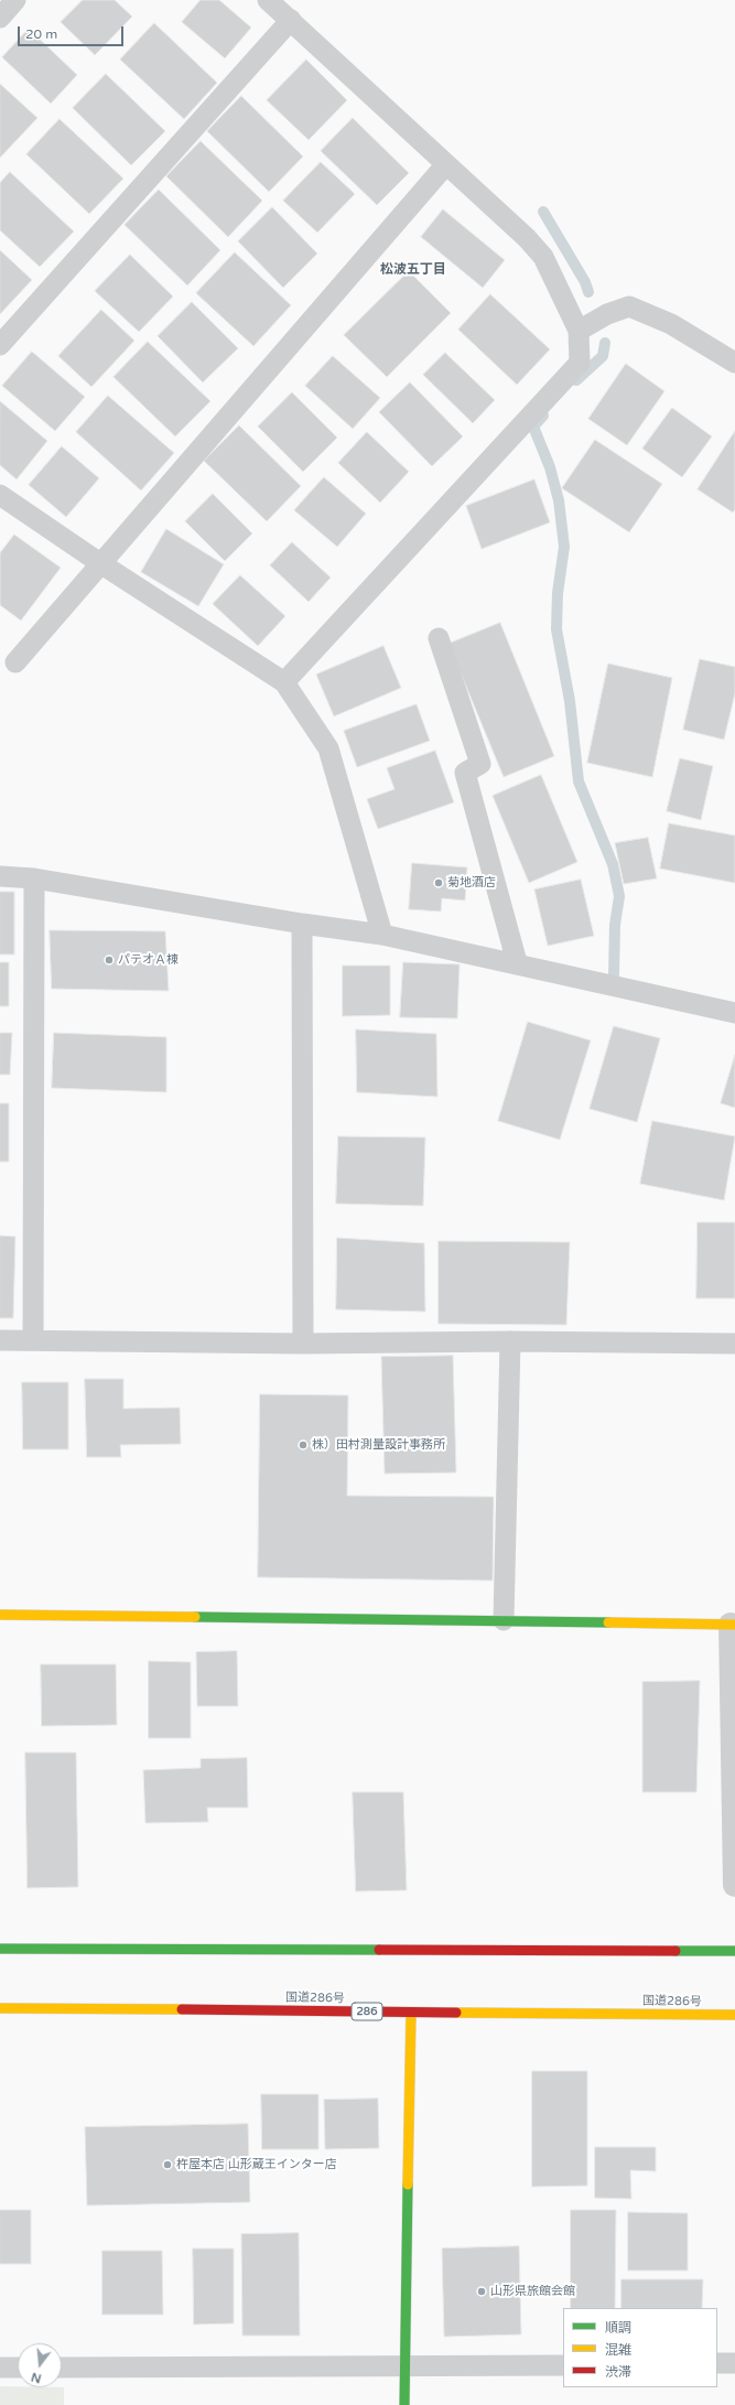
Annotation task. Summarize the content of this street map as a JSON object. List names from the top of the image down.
{
  "streets": {
    "main road": ["国道286号", "286"]
  },
  "districts": ["松波五丁目"],
  "places": [
    "菊地酒店",
    "パテオＡ棟",
    "株）田村測量設計事務所",
    "杵屋本店 山形蔵王インター店",
    "山形県旅館会館"
  ],
  "legend": ["順調", "混雑", "渋滞"],
  "scale_bar": "20 m",
  "north": "bottom"
}
